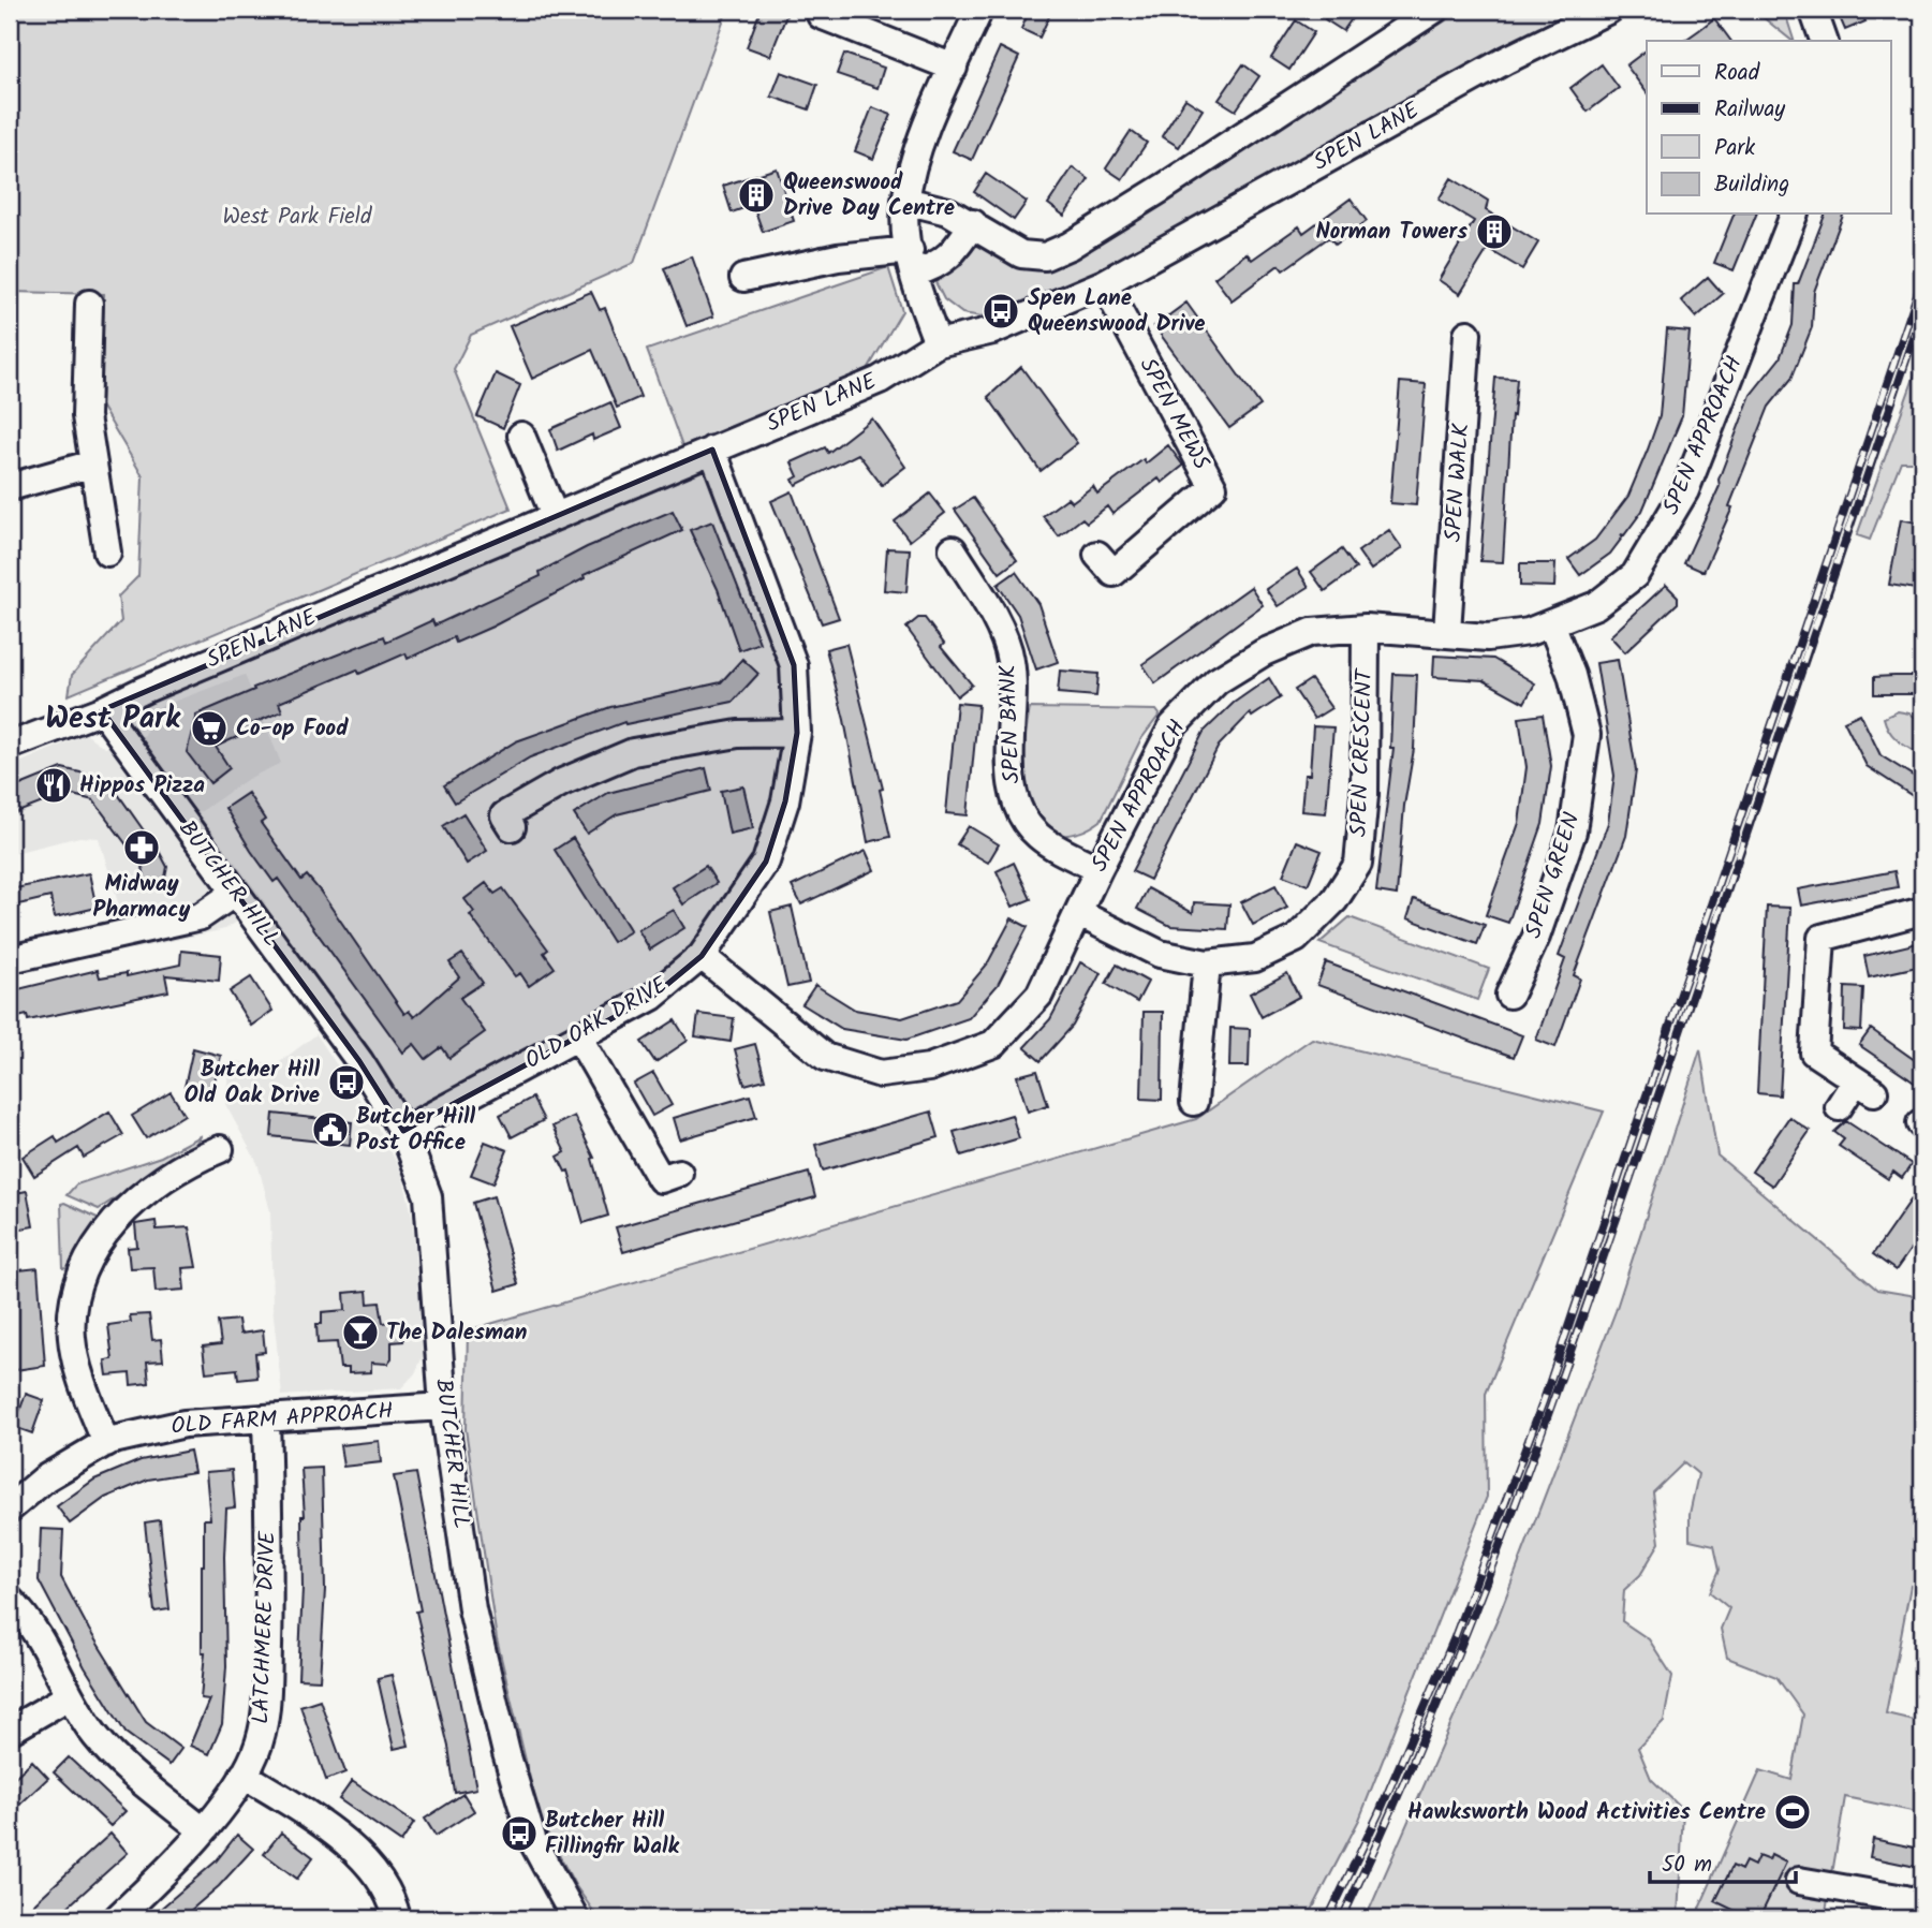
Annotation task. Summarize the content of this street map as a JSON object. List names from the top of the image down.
{
  "streets": {
    "street": [
      "SPEN LANE",
      "SPEN MEWS",
      "SPEN APPROACH",
      "SPEN WALK",
      "SPEN BANK",
      "SPEN CRESCENT",
      "SPEN GREEN",
      "BUTCHER HILL",
      "OLD OAK DRIVE",
      "OLD FARM APPROACH",
      "LATCHMERE DRIVE"
    ]
  },
  "crossings": [
    ["SPEN LANE", "SPEN MEWS"],
    ["SPEN LANE", "BUTCHER HILL"],
    ["SPEN LANE", "OLD OAK DRIVE"],
    ["SPEN APPROACH", "SPEN WALK"],
    ["SPEN APPROACH", "SPEN BANK"],
    ["SPEN APPROACH", "SPEN CRESCENT"],
    ["SPEN APPROACH", "SPEN GREEN"],
    ["SPEN APPROACH", "OLD OAK DRIVE"],
    ["BUTCHER HILL", "OLD OAK DRIVE"],
    ["BUTCHER HILL", "OLD FARM APPROACH"],
    ["OLD FARM APPROACH", "LATCHMERE DRIVE"]
  ],
  "districts": ["West Park"],
  "parks": ["West Park Field"],
  "places": {
    "building": ["Queenswood Drive Day Centre", "Norman Towers"],
    "bus stop": ["Spen Lane Queenswood Drive", "Butcher Hill Old Oak Drive", "Butcher Hill Fillingfir Walk"],
    "supermarket": ["Co-op Food"],
    "restaurant": ["Hippos Pizza"],
    "pharmacy": ["Midway Pharmacy"],
    "public building": ["Butcher Hill Post Office"],
    "bar": ["The Dalesman"],
    "sports": ["Hawksworth Wood Activities Centre"]
  },
  "legend": [
    "Road",
    "Railway",
    "Park",
    "Building"
  ],
  "scale_bar": "50 m"
}
